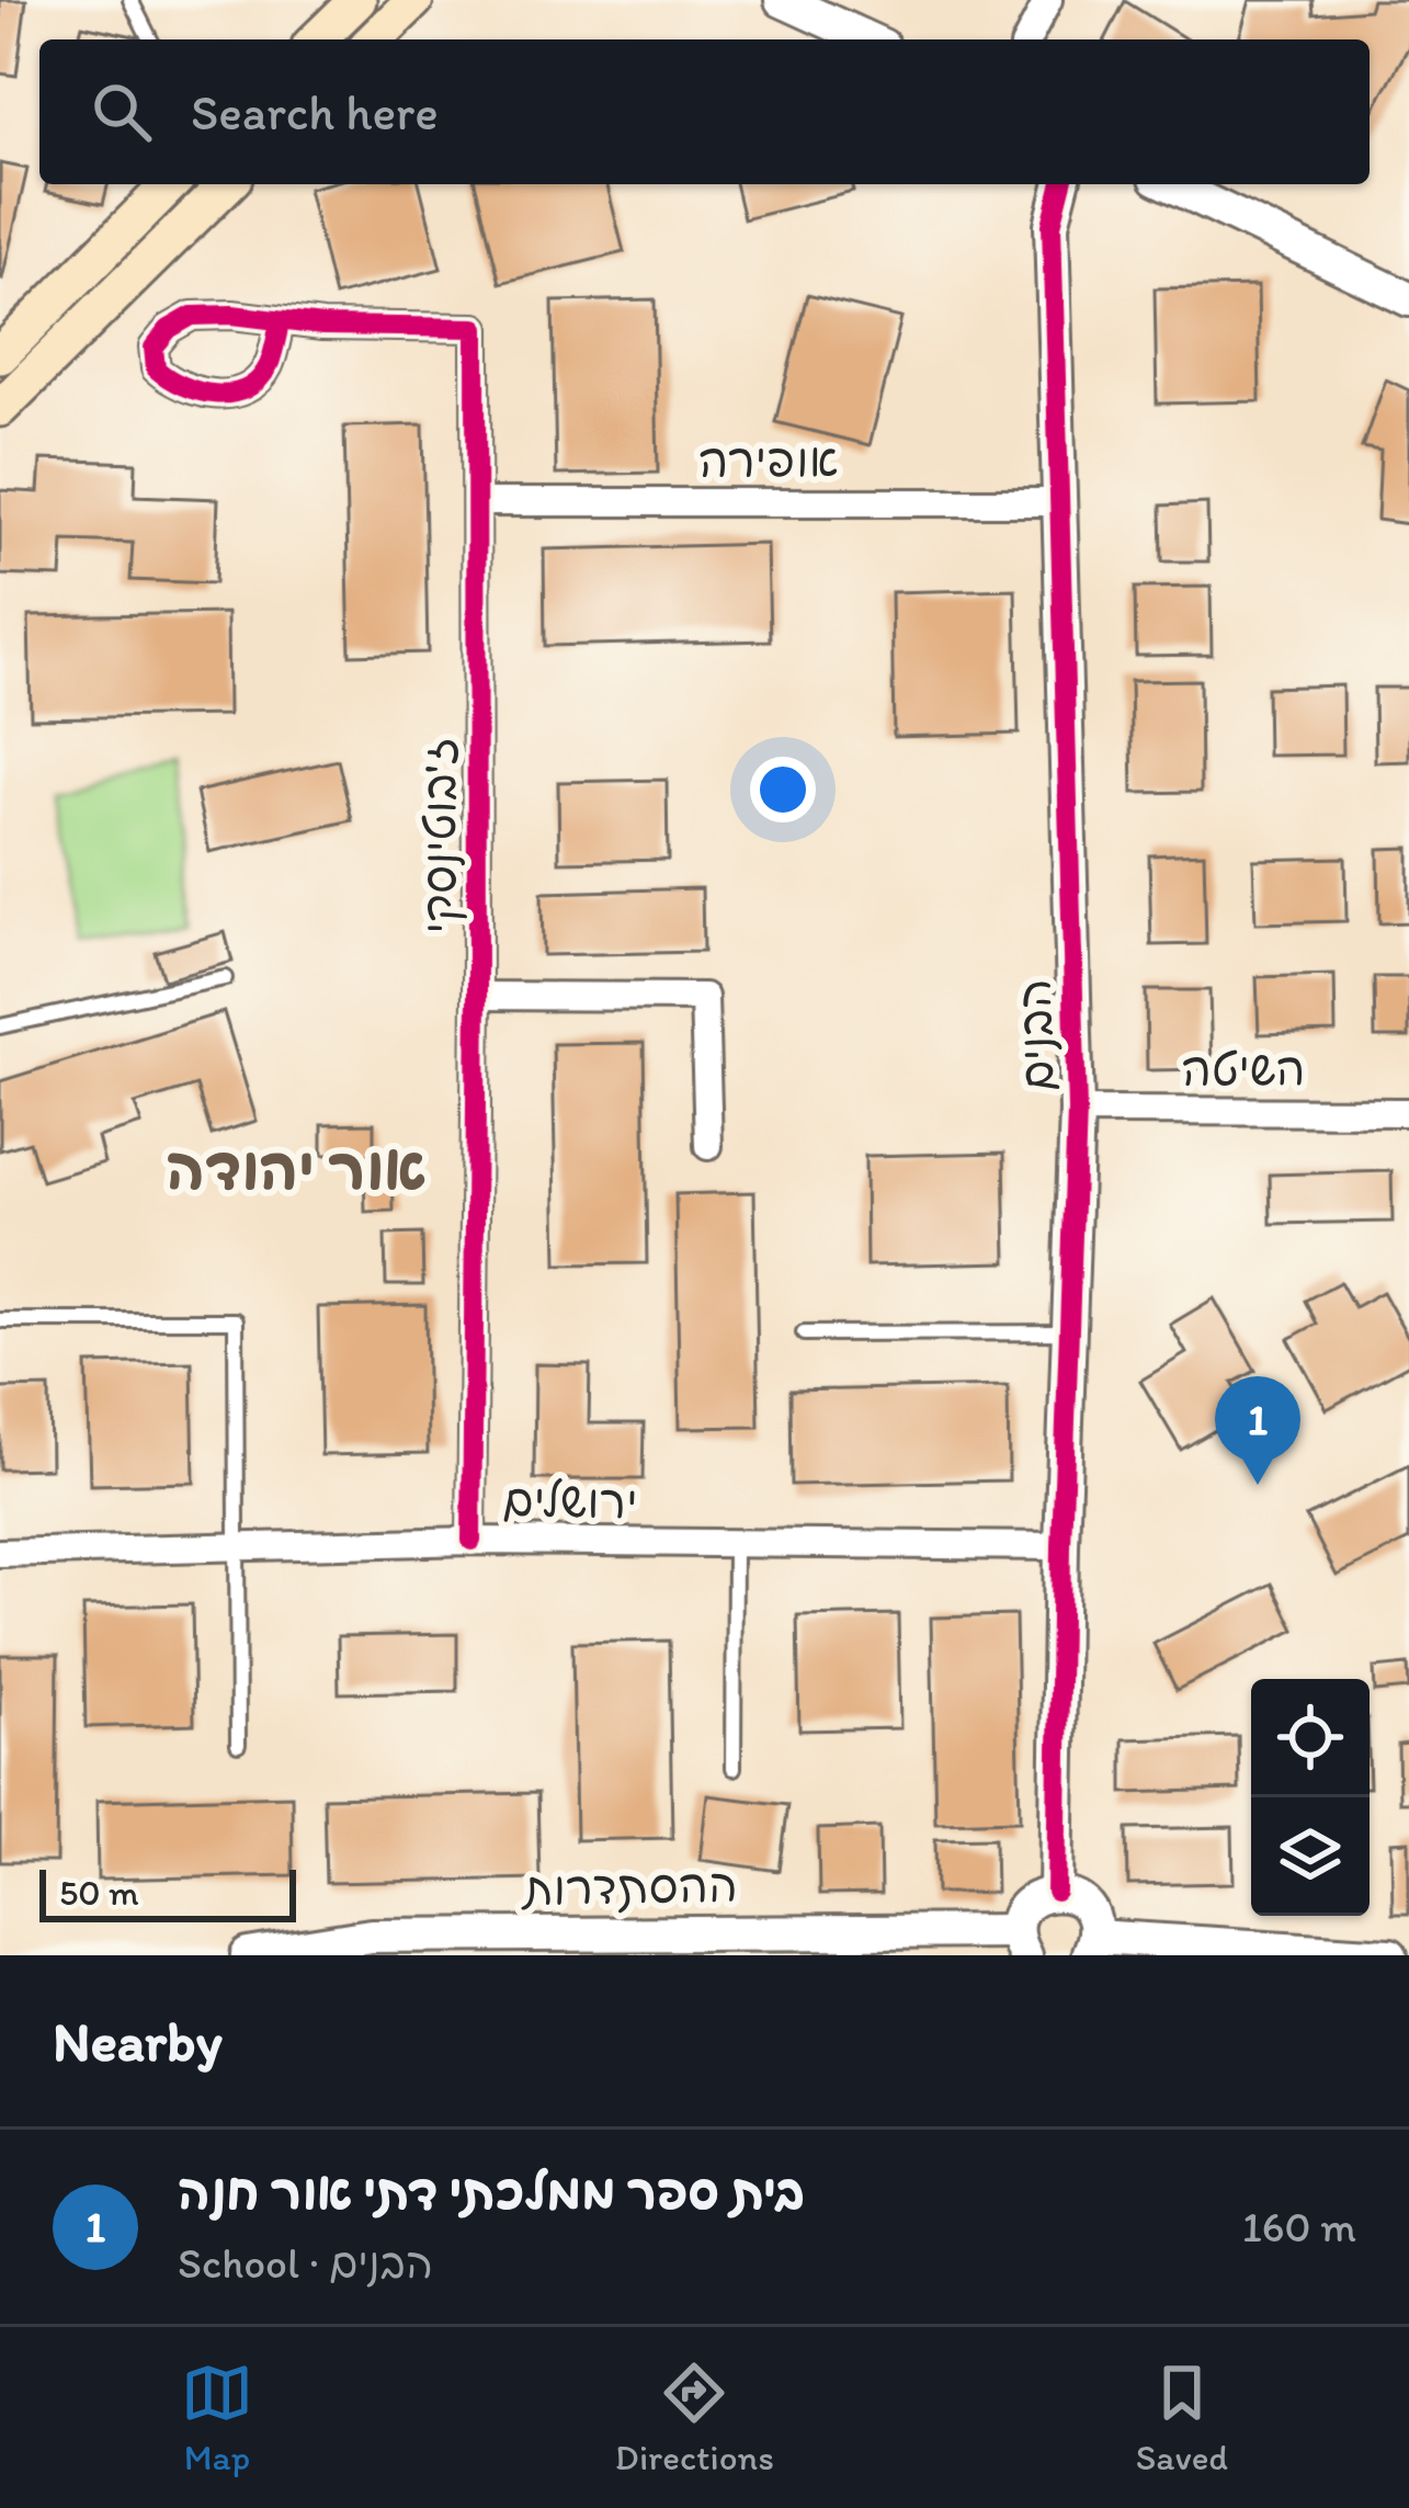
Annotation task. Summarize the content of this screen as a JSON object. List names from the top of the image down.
{
  "streets": {
    "street": [
      "אופירה",
      "ז'בוטינסקי",
      "הבנים",
      "השיטה",
      "ירושלים",
      "ההסתדרות"
    ]
  },
  "crossings": [
    ["אופירה", "ז'בוטינסקי"],
    ["אופירה", "הבנים"],
    ["ז'בוטינסקי", "ירושלים"],
    ["הבנים", "השיטה"],
    ["הבנים", "ירושלים"]
  ],
  "districts": ["אור יהודה"],
  "scale_bar": "50 m",
  "page": {
    "search": "Search here",
    "pins": "1",
    "scale": "50 m",
    "heading": "Nearby",
    "list": [
      {
        "mark": "1",
        "name": "בית ספר ממלכתי דתי אור חנה",
        "note": "School · הבנים",
        "value": "160 m"
      }
    ],
    "nav": ["Map", "Directions", "Saved"]
  }
}
